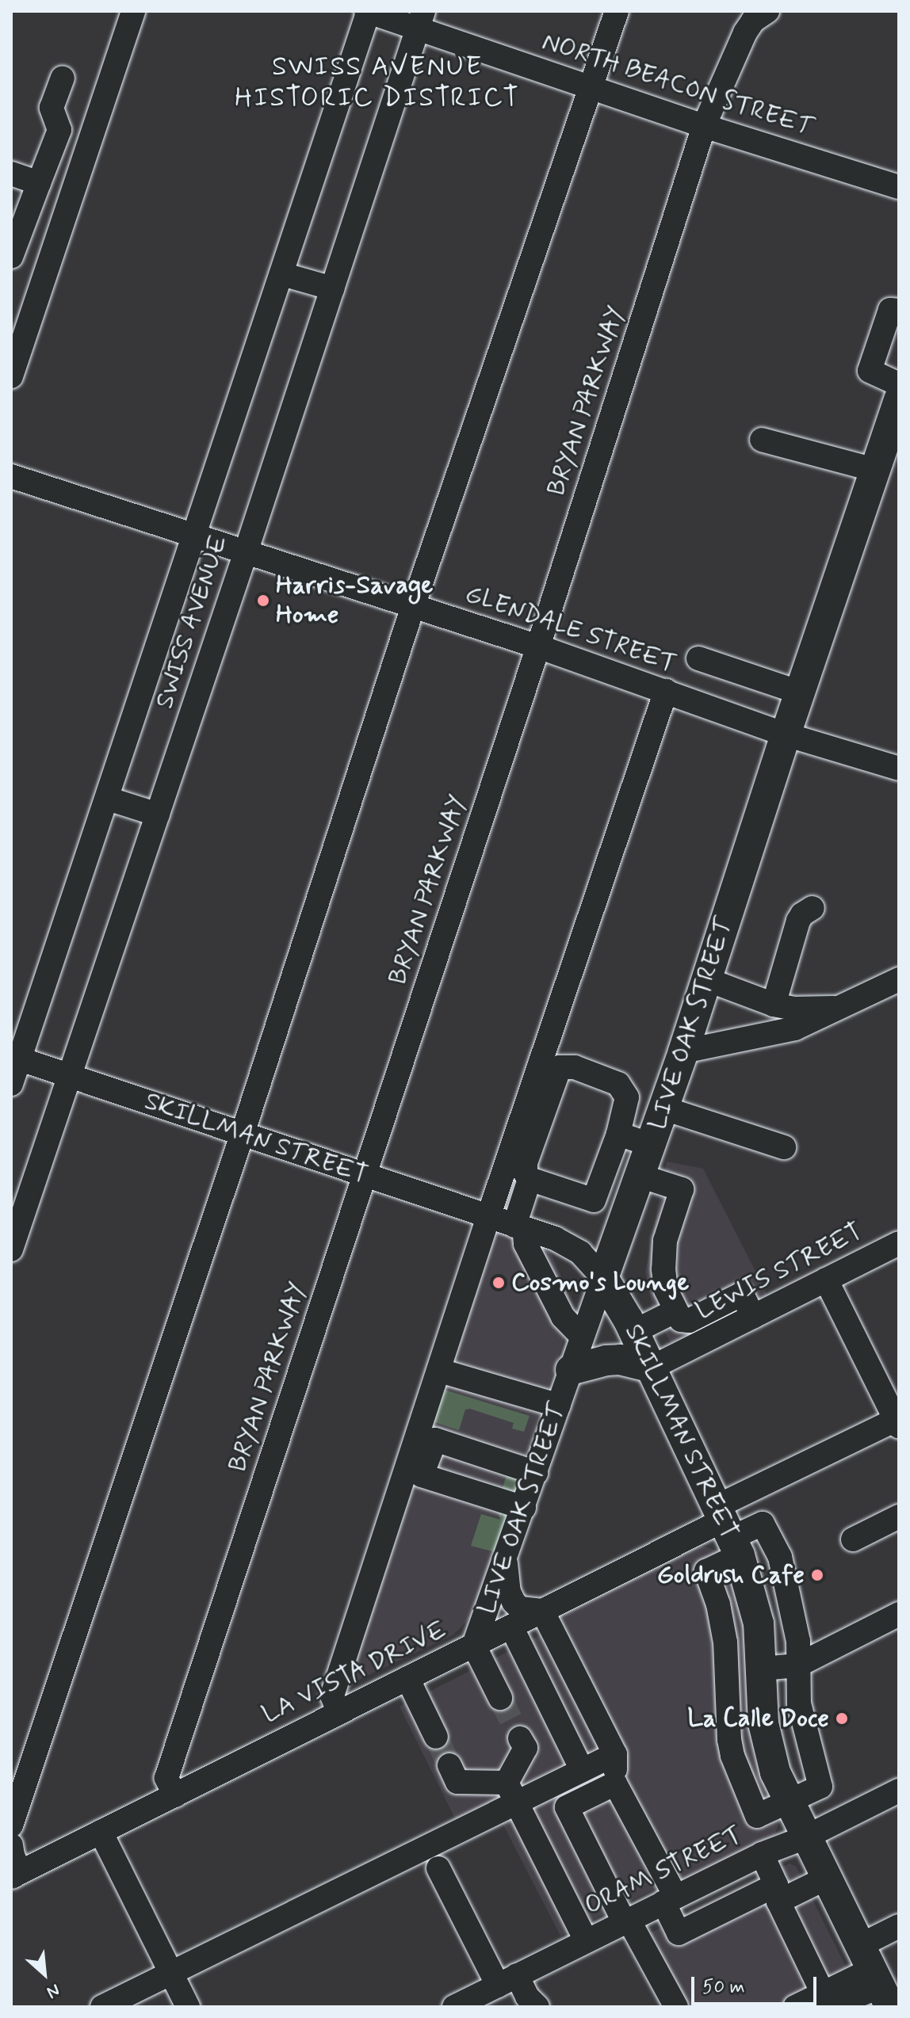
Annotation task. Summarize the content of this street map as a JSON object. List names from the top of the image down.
{
  "streets": {
    "main road": ["LIVE OAK STREET", "SKILLMAN STREET"],
    "street": [
      "NORTH BEACON STREET",
      "BRYAN PARKWAY",
      "SWISS AVENUE",
      "GLENDALE STREET",
      "LEWIS STREET",
      "LA VISTA DRIVE",
      "ORAM STREET"
    ]
  },
  "crossings": [
    ["NORTH BEACON STREET", "BRYAN PARKWAY"],
    ["NORTH BEACON STREET", "SWISS AVENUE"],
    ["BRYAN PARKWAY", "GLENDALE STREET"],
    ["BRYAN PARKWAY", "SKILLMAN STREET"],
    ["BRYAN PARKWAY", "LA VISTA DRIVE"],
    ["SWISS AVENUE", "GLENDALE STREET"],
    ["SWISS AVENUE", "SKILLMAN STREET"],
    ["GLENDALE STREET", "LIVE OAK STREET"],
    ["LIVE OAK STREET", "SKILLMAN STREET"],
    ["LIVE OAK STREET", "LA VISTA DRIVE"],
    ["SKILLMAN STREET", "LEWIS STREET"],
    ["SKILLMAN STREET", "LA VISTA DRIVE"],
    ["SKILLMAN STREET", "ORAM STREET"]
  ],
  "districts": ["SWISS AVENUE HISTORIC DISTRICT"],
  "places": [
    "Harris-Savage Home",
    "Cosmo's Lounge",
    "Goldrush Cafe",
    "La Calle Doce"
  ],
  "scale_bar": "50 m",
  "north": "bottom right"
}
